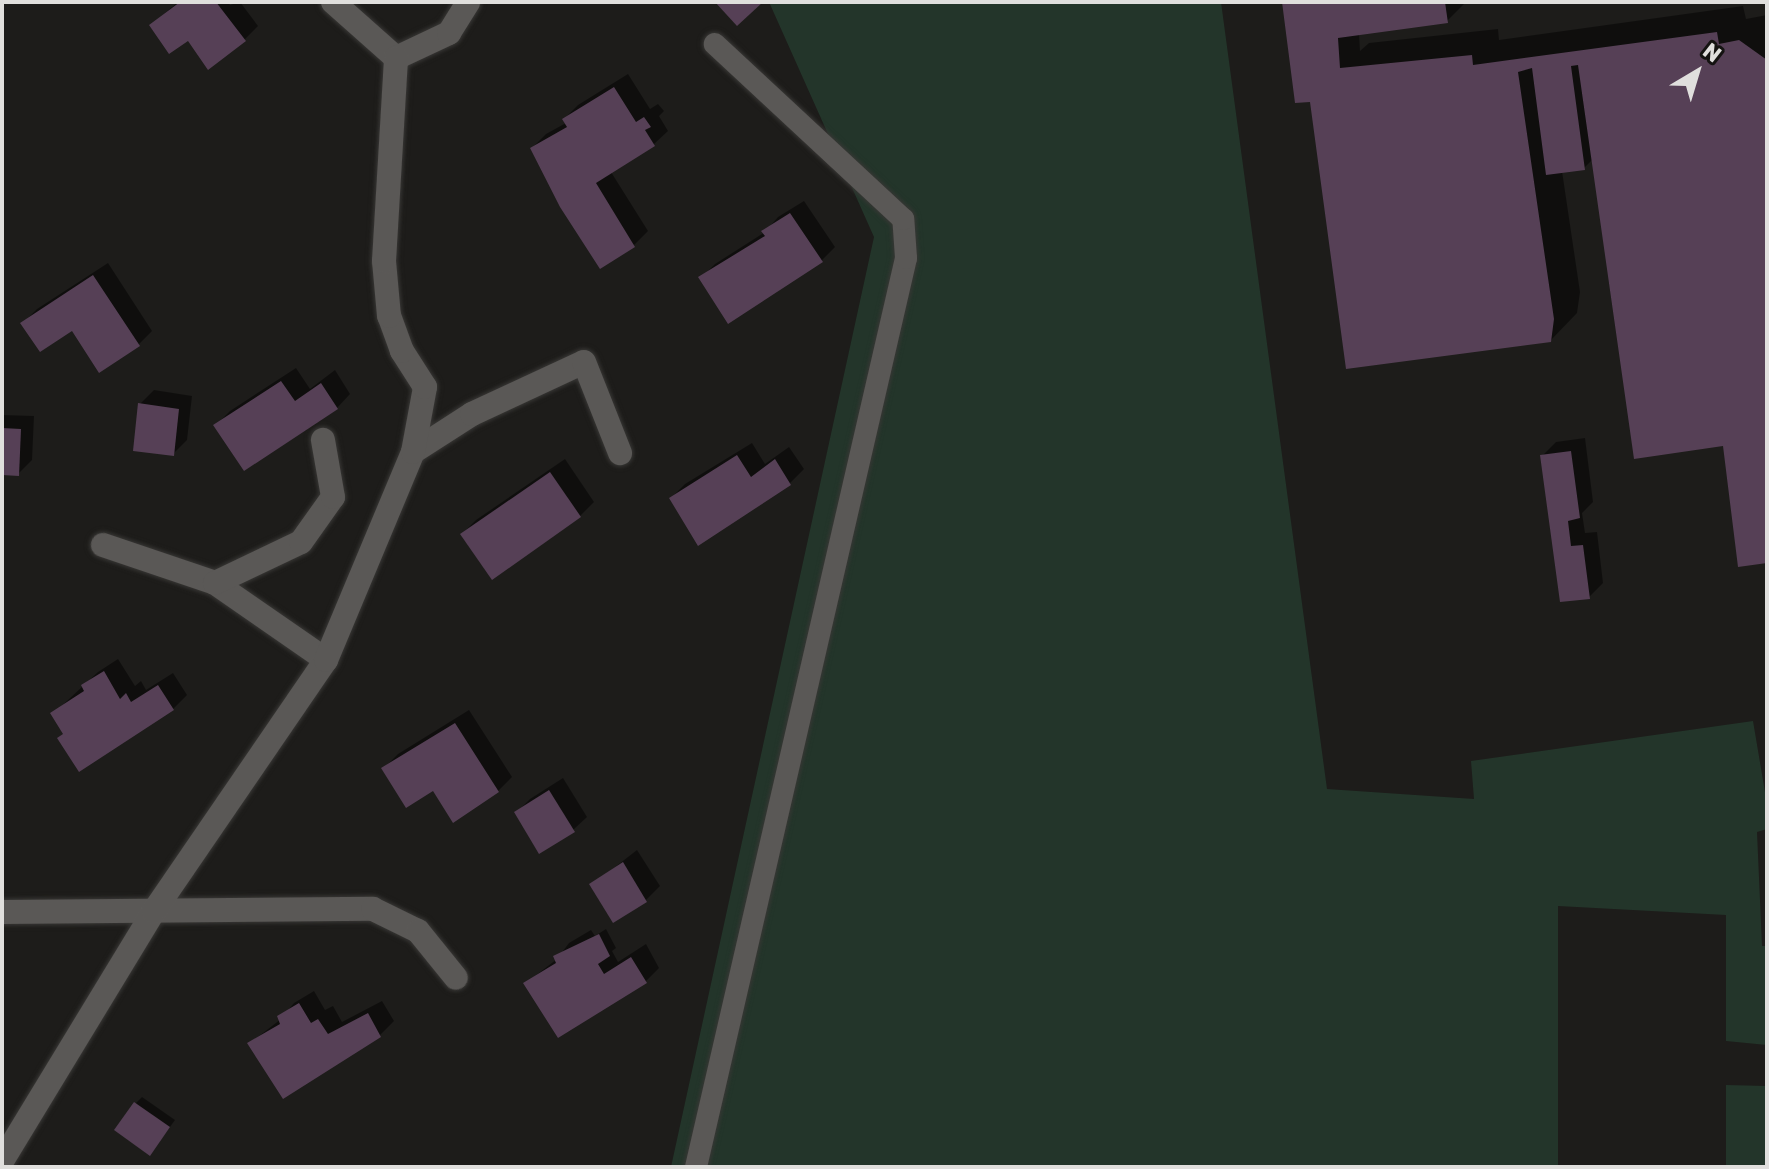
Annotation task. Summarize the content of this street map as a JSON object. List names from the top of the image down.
{
  "north": "top right"
}
